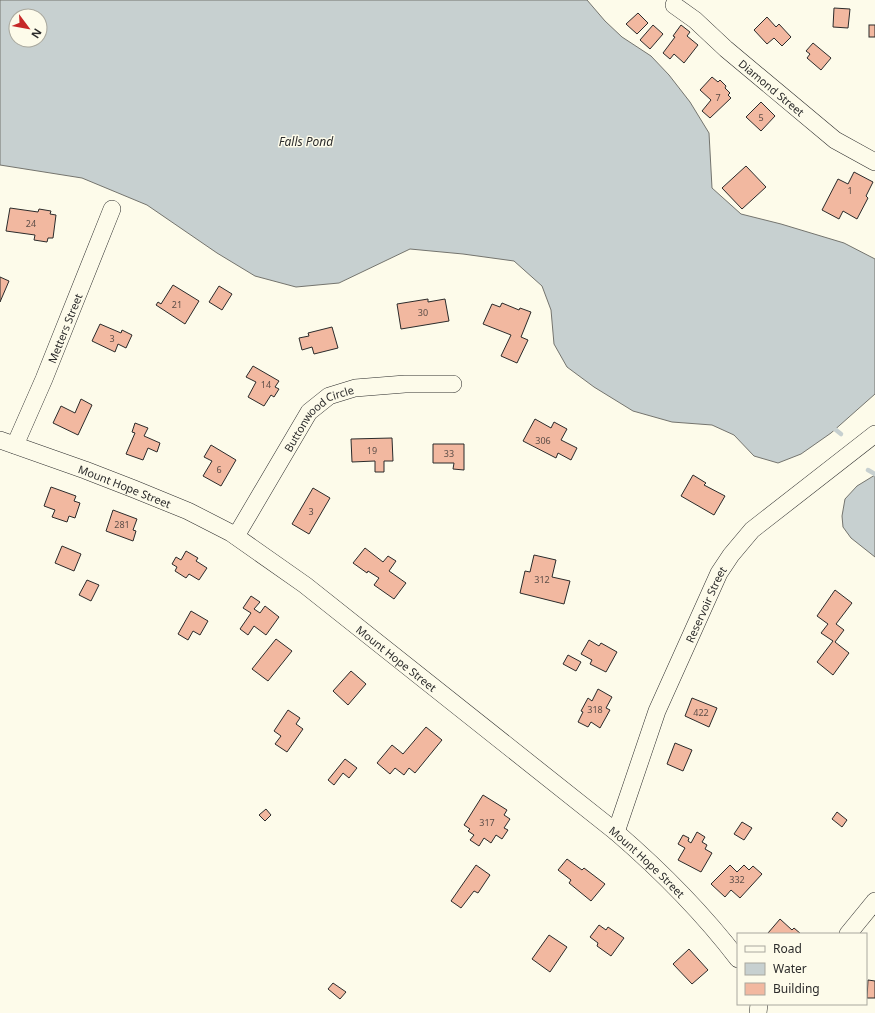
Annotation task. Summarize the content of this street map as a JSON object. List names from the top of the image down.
{
  "streets": {
    "street": [
      "Diamond Street",
      "Metters Street",
      "Buttonwood Circle",
      "Mount Hope Street",
      "Reservoir Street"
    ]
  },
  "crossings": [
    ["Metters Street", "Mount Hope Street"],
    ["Buttonwood Circle", "Mount Hope Street"],
    ["Mount Hope Street", "Reservoir Street"]
  ],
  "water": ["Falls Pond"],
  "house_numbers": [
    "7",
    "5",
    "1",
    "24",
    "21",
    "30",
    "3",
    "14",
    "306",
    "19",
    "33",
    "6",
    "3",
    "281",
    "312",
    "318",
    "422",
    "317",
    "332"
  ],
  "legend": ["Road", "Water", "Building"],
  "north": "bottom right"
}
